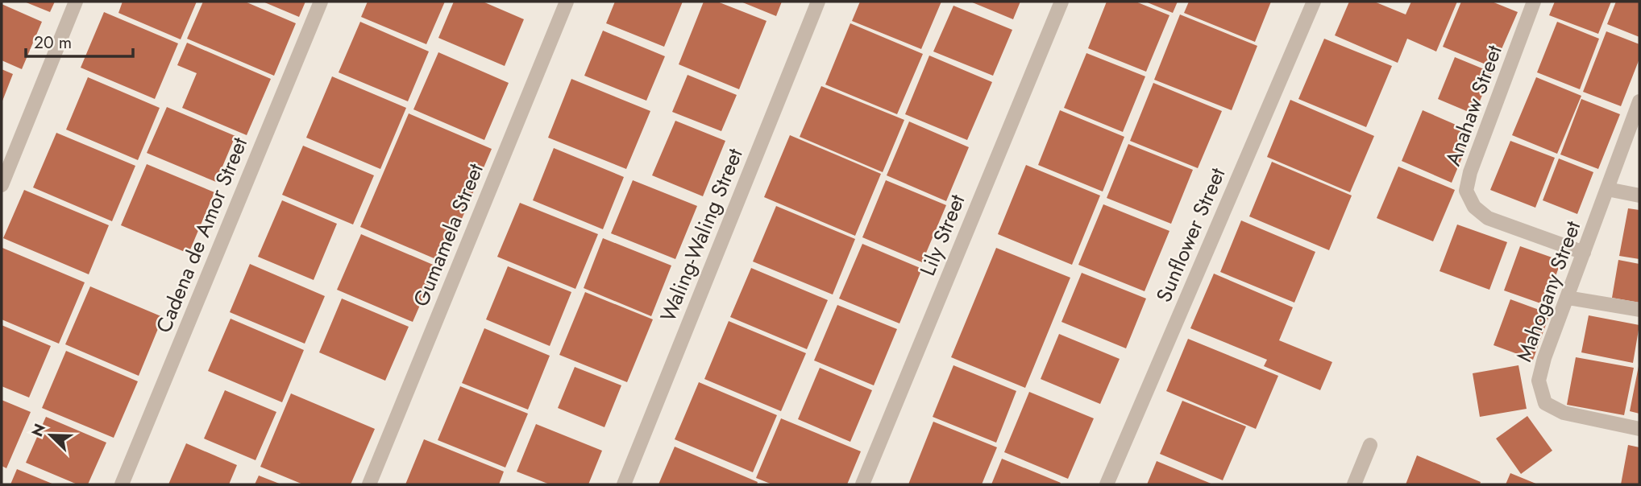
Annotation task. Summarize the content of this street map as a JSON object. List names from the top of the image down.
{
  "streets": {
    "street": [
      "Anahaw Street",
      "Cadena de Amor Street",
      "Gumamela Street",
      "Waling-Waling Street",
      "Lily Street",
      "Sunflower Street",
      "Mahogany Street"
    ]
  },
  "crossings": [
    ["Anahaw Street", "Mahogany Street"]
  ],
  "scale_bar": "20 m",
  "north": "top left"
}
